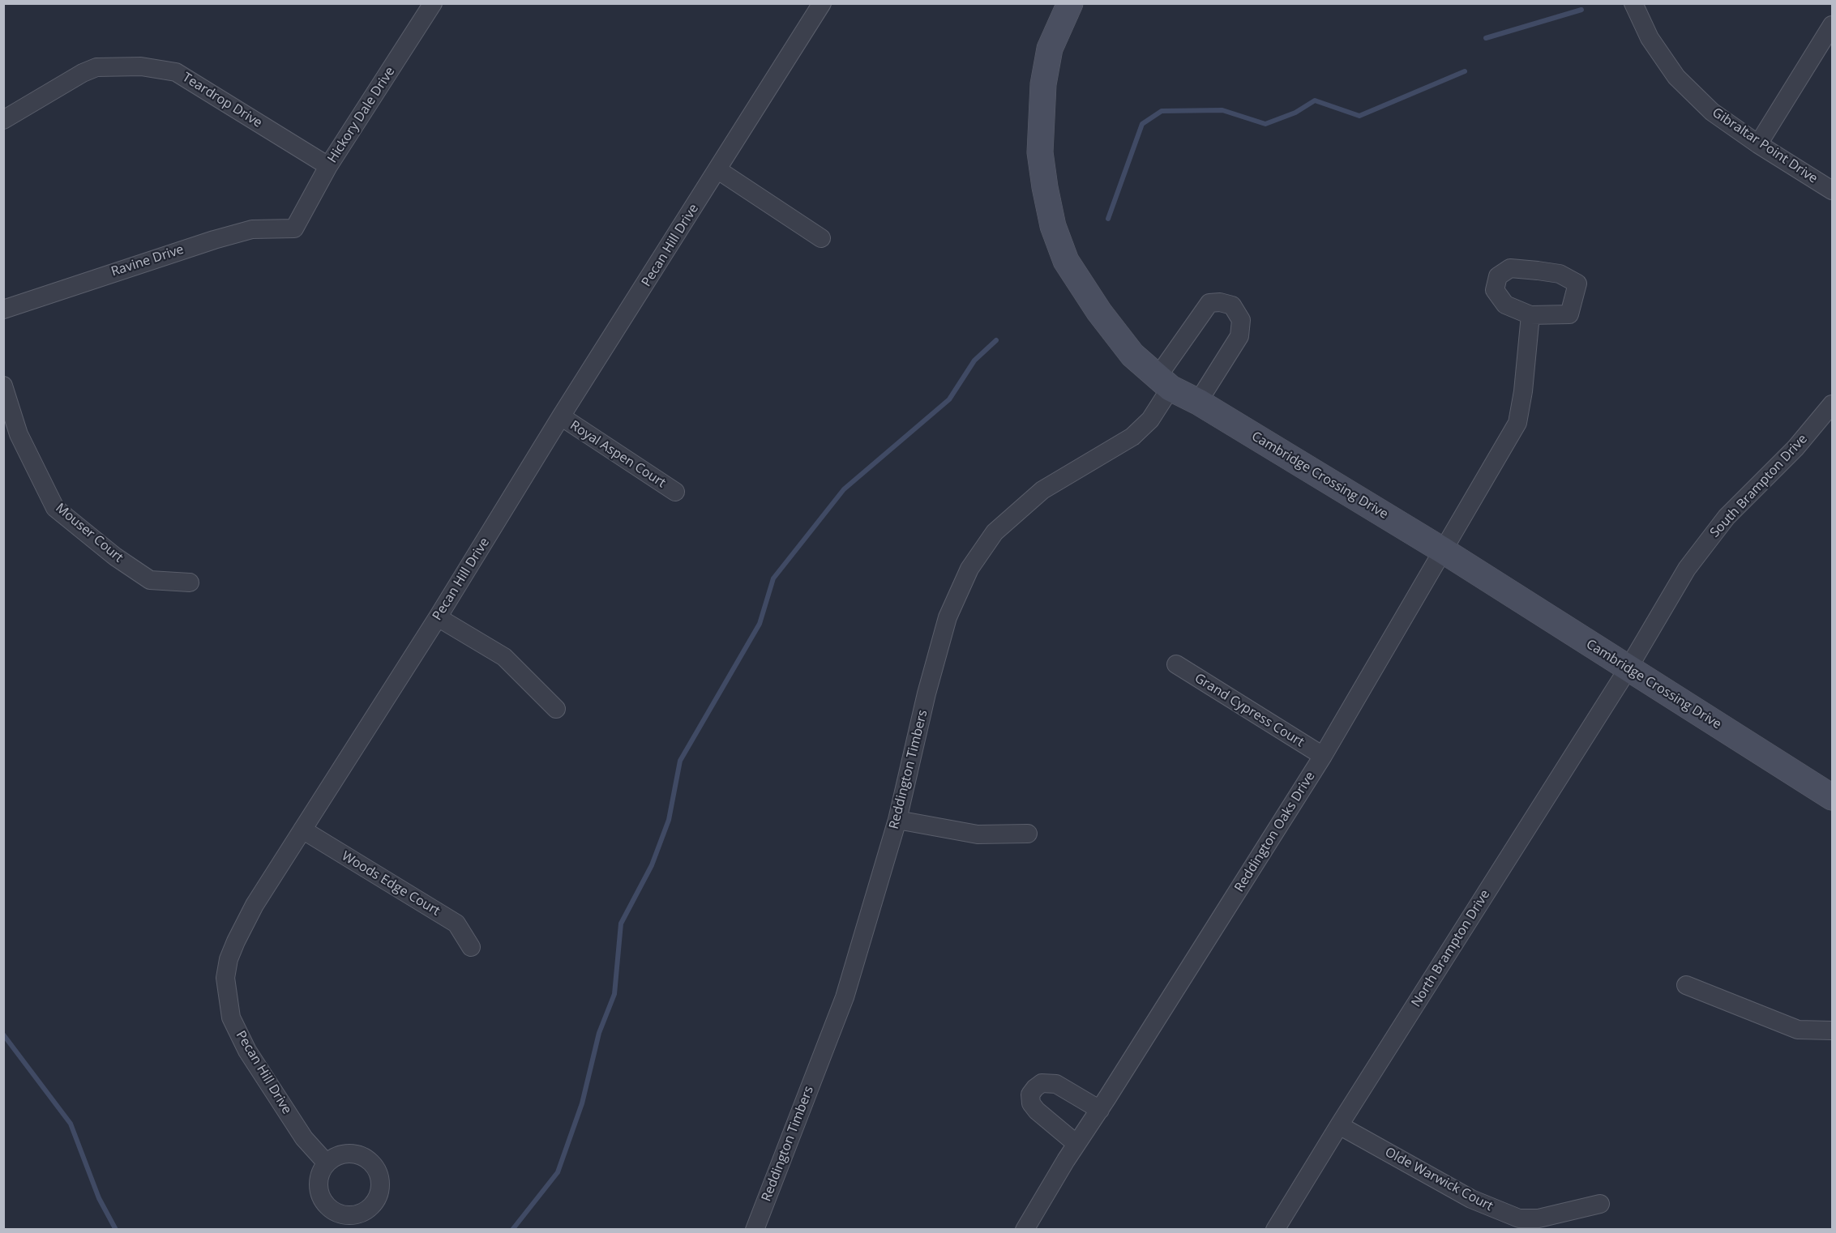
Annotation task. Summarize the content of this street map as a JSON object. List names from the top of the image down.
{
  "streets": {
    "street": [
      "Teardrop Drive",
      "Hickory Dale Drive",
      "Gibraltar Point Drive",
      "Pecan Hill Drive",
      "Ravine Drive",
      "Royal Aspen Court",
      "Cambridge Crossing Drive",
      "South Brampton Drive",
      "Mouser Court",
      "Grand Cypress Court",
      "Reddington Timbers",
      "Reddington Oaks Drive",
      "Woods Edge Court",
      "North Brampton Drive",
      "Olde Warwick Court"
    ]
  },
  "crossings": [
    ["Teardrop Drive", "Hickory Dale Drive"],
    ["Hickory Dale Drive", "Ravine Drive"],
    ["Pecan Hill Drive", "Royal Aspen Court"],
    ["Pecan Hill Drive", "Woods Edge Court"],
    ["Cambridge Crossing Drive", "South Brampton Drive"],
    ["Cambridge Crossing Drive", "Reddington Timbers"],
    ["Cambridge Crossing Drive", "Reddington Oaks Drive"],
    ["Cambridge Crossing Drive", "North Brampton Drive"],
    ["South Brampton Drive", "North Brampton Drive"],
    ["Grand Cypress Court", "Reddington Oaks Drive"],
    ["North Brampton Drive", "Olde Warwick Court"]
  ]
}
